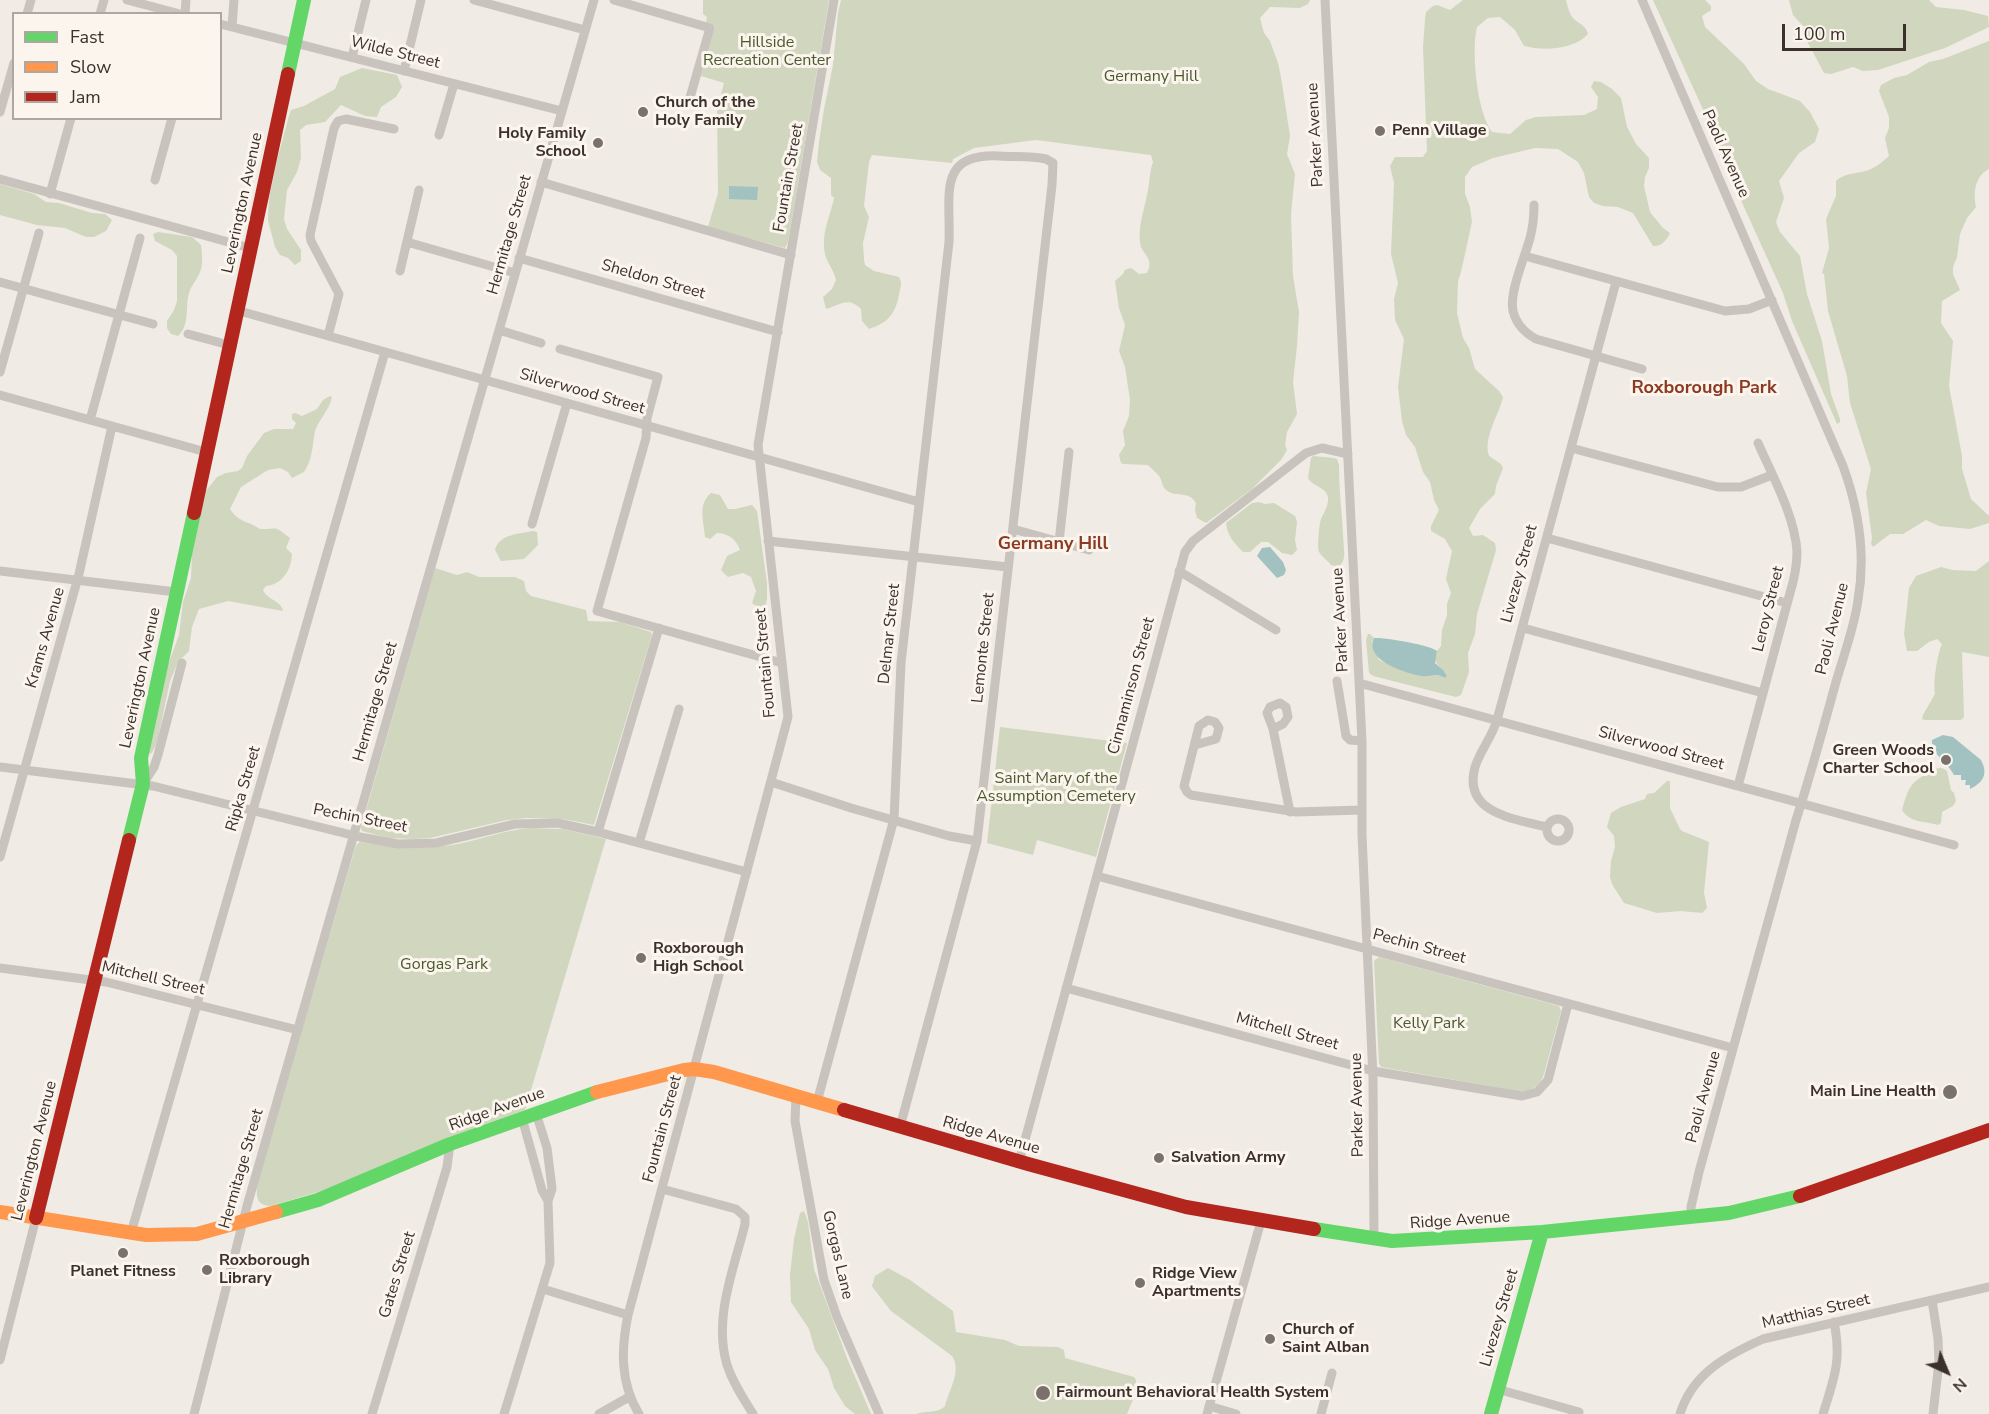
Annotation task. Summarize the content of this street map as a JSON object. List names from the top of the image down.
{
  "streets": {
    "main road": ["Leverington Avenue", "Livezey Street", "Ridge Avenue"],
    "street": [
      "Wilde Street",
      "Parker Avenue",
      "Paoli Avenue",
      "Fountain Street",
      "Hermitage Street",
      "Sheldon Street",
      "Silverwood Street",
      "Leroy Street",
      "Delmar Street",
      "Krams Avenue",
      "Lemonte Street",
      "Cinnaminson Street",
      "Ripka Street",
      "Pechin Street",
      "Mitchell Street",
      "Gorgas Lane",
      "Gates Street",
      "Matthias Street"
    ]
  },
  "crossings": [
    ["Wilde Street", "Leverington Avenue"],
    ["Wilde Street", "Hermitage Street"],
    ["Parker Avenue", "Silverwood Street"],
    ["Parker Avenue", "Cinnaminson Street"],
    ["Parker Avenue", "Pechin Street"],
    ["Parker Avenue", "Mitchell Street"],
    ["Parker Avenue", "Ridge Avenue"],
    ["Paoli Avenue", "Silverwood Street"],
    ["Paoli Avenue", "Pechin Street"],
    ["Paoli Avenue", "Ridge Avenue"],
    ["Fountain Street", "Sheldon Street"],
    ["Fountain Street", "Silverwood Street"],
    ["Fountain Street", "Pechin Street"],
    ["Fountain Street", "Ridge Avenue"],
    ["Leverington Avenue", "Silverwood Street"],
    ["Leverington Avenue", "Pechin Street"],
    ["Leverington Avenue", "Mitchell Street"],
    ["Leverington Avenue", "Ridge Avenue"],
    ["Hermitage Street", "Sheldon Street"],
    ["Hermitage Street", "Silverwood Street"],
    ["Hermitage Street", "Pechin Street"],
    ["Hermitage Street", "Mitchell Street"],
    ["Hermitage Street", "Ridge Avenue"],
    ["Silverwood Street", "Livezey Street"],
    ["Silverwood Street", "Leroy Street"],
    ["Silverwood Street", "Delmar Street"],
    ["Silverwood Street", "Ripka Street"],
    ["Livezey Street", "Ridge Avenue"],
    ["Delmar Street", "Lemonte Street"],
    ["Delmar Street", "Ridge Avenue"],
    ["Krams Avenue", "Pechin Street"],
    ["Lemonte Street", "Ridge Avenue"],
    ["Cinnaminson Street", "Pechin Street"],
    ["Cinnaminson Street", "Mitchell Street"],
    ["Cinnaminson Street", "Ridge Avenue"],
    ["Ripka Street", "Pechin Street"],
    ["Ripka Street", "Mitchell Street"],
    ["Ripka Street", "Ridge Avenue"],
    ["Pechin Street", "Mitchell Street"],
    ["Ridge Avenue", "Gorgas Lane"],
    ["Ridge Avenue", "Gates Street"]
  ],
  "districts": ["Roxborough Park", "Germany Hill"],
  "parks": [
    "Hillside Recreation Center",
    "Germany Hill",
    "Saint Mary of the Assumption Cemetery",
    "Gorgas Park",
    "Kelly Park"
  ],
  "places": [
    "Church of the Holy Family",
    "Penn Village",
    "Holy Family School",
    "Green Woods Charter School",
    "Roxborough High School",
    "Main Line Health",
    "Salvation Army",
    "Planet Fitness",
    "Roxborough Library",
    "Ridge View Apartments",
    "Church of Saint Alban",
    "Fairmount Behavioral Health System"
  ],
  "legend": ["Fast", "Slow", "Jam"],
  "scale_bar": "100 m",
  "north": "bottom right"
}
